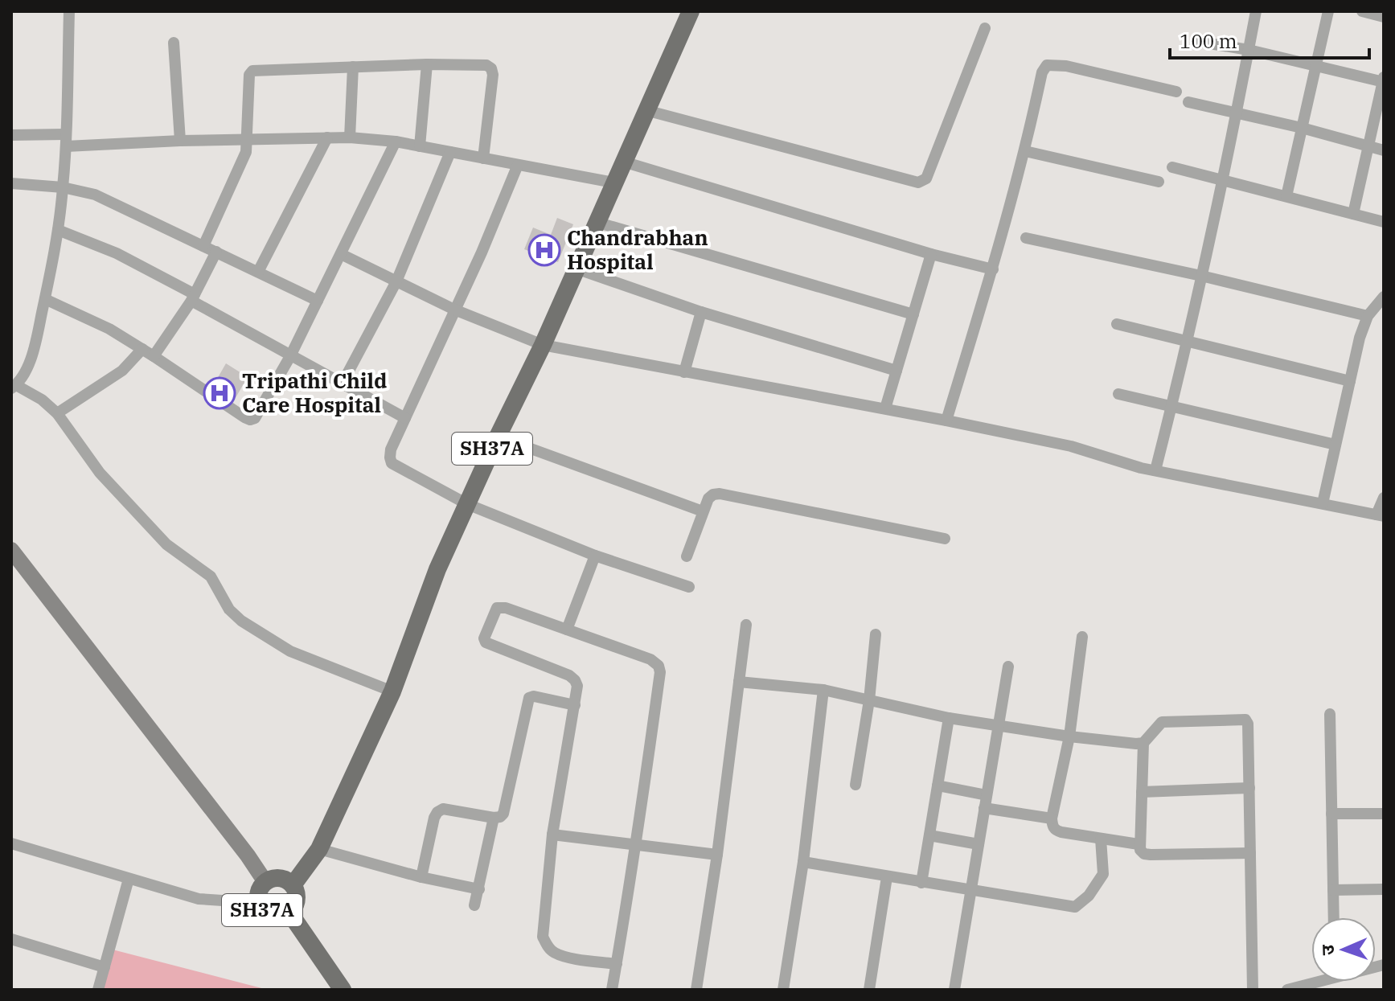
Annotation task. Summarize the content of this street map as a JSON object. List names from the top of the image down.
{
  "streets": {
    "main road": ["SH37A"]
  },
  "places": {
    "hospital": ["Chandrabhan Hospital", "Tripathi Child Care Hospital"]
  },
  "scale_bar": "100 m",
  "north": "left"
}
